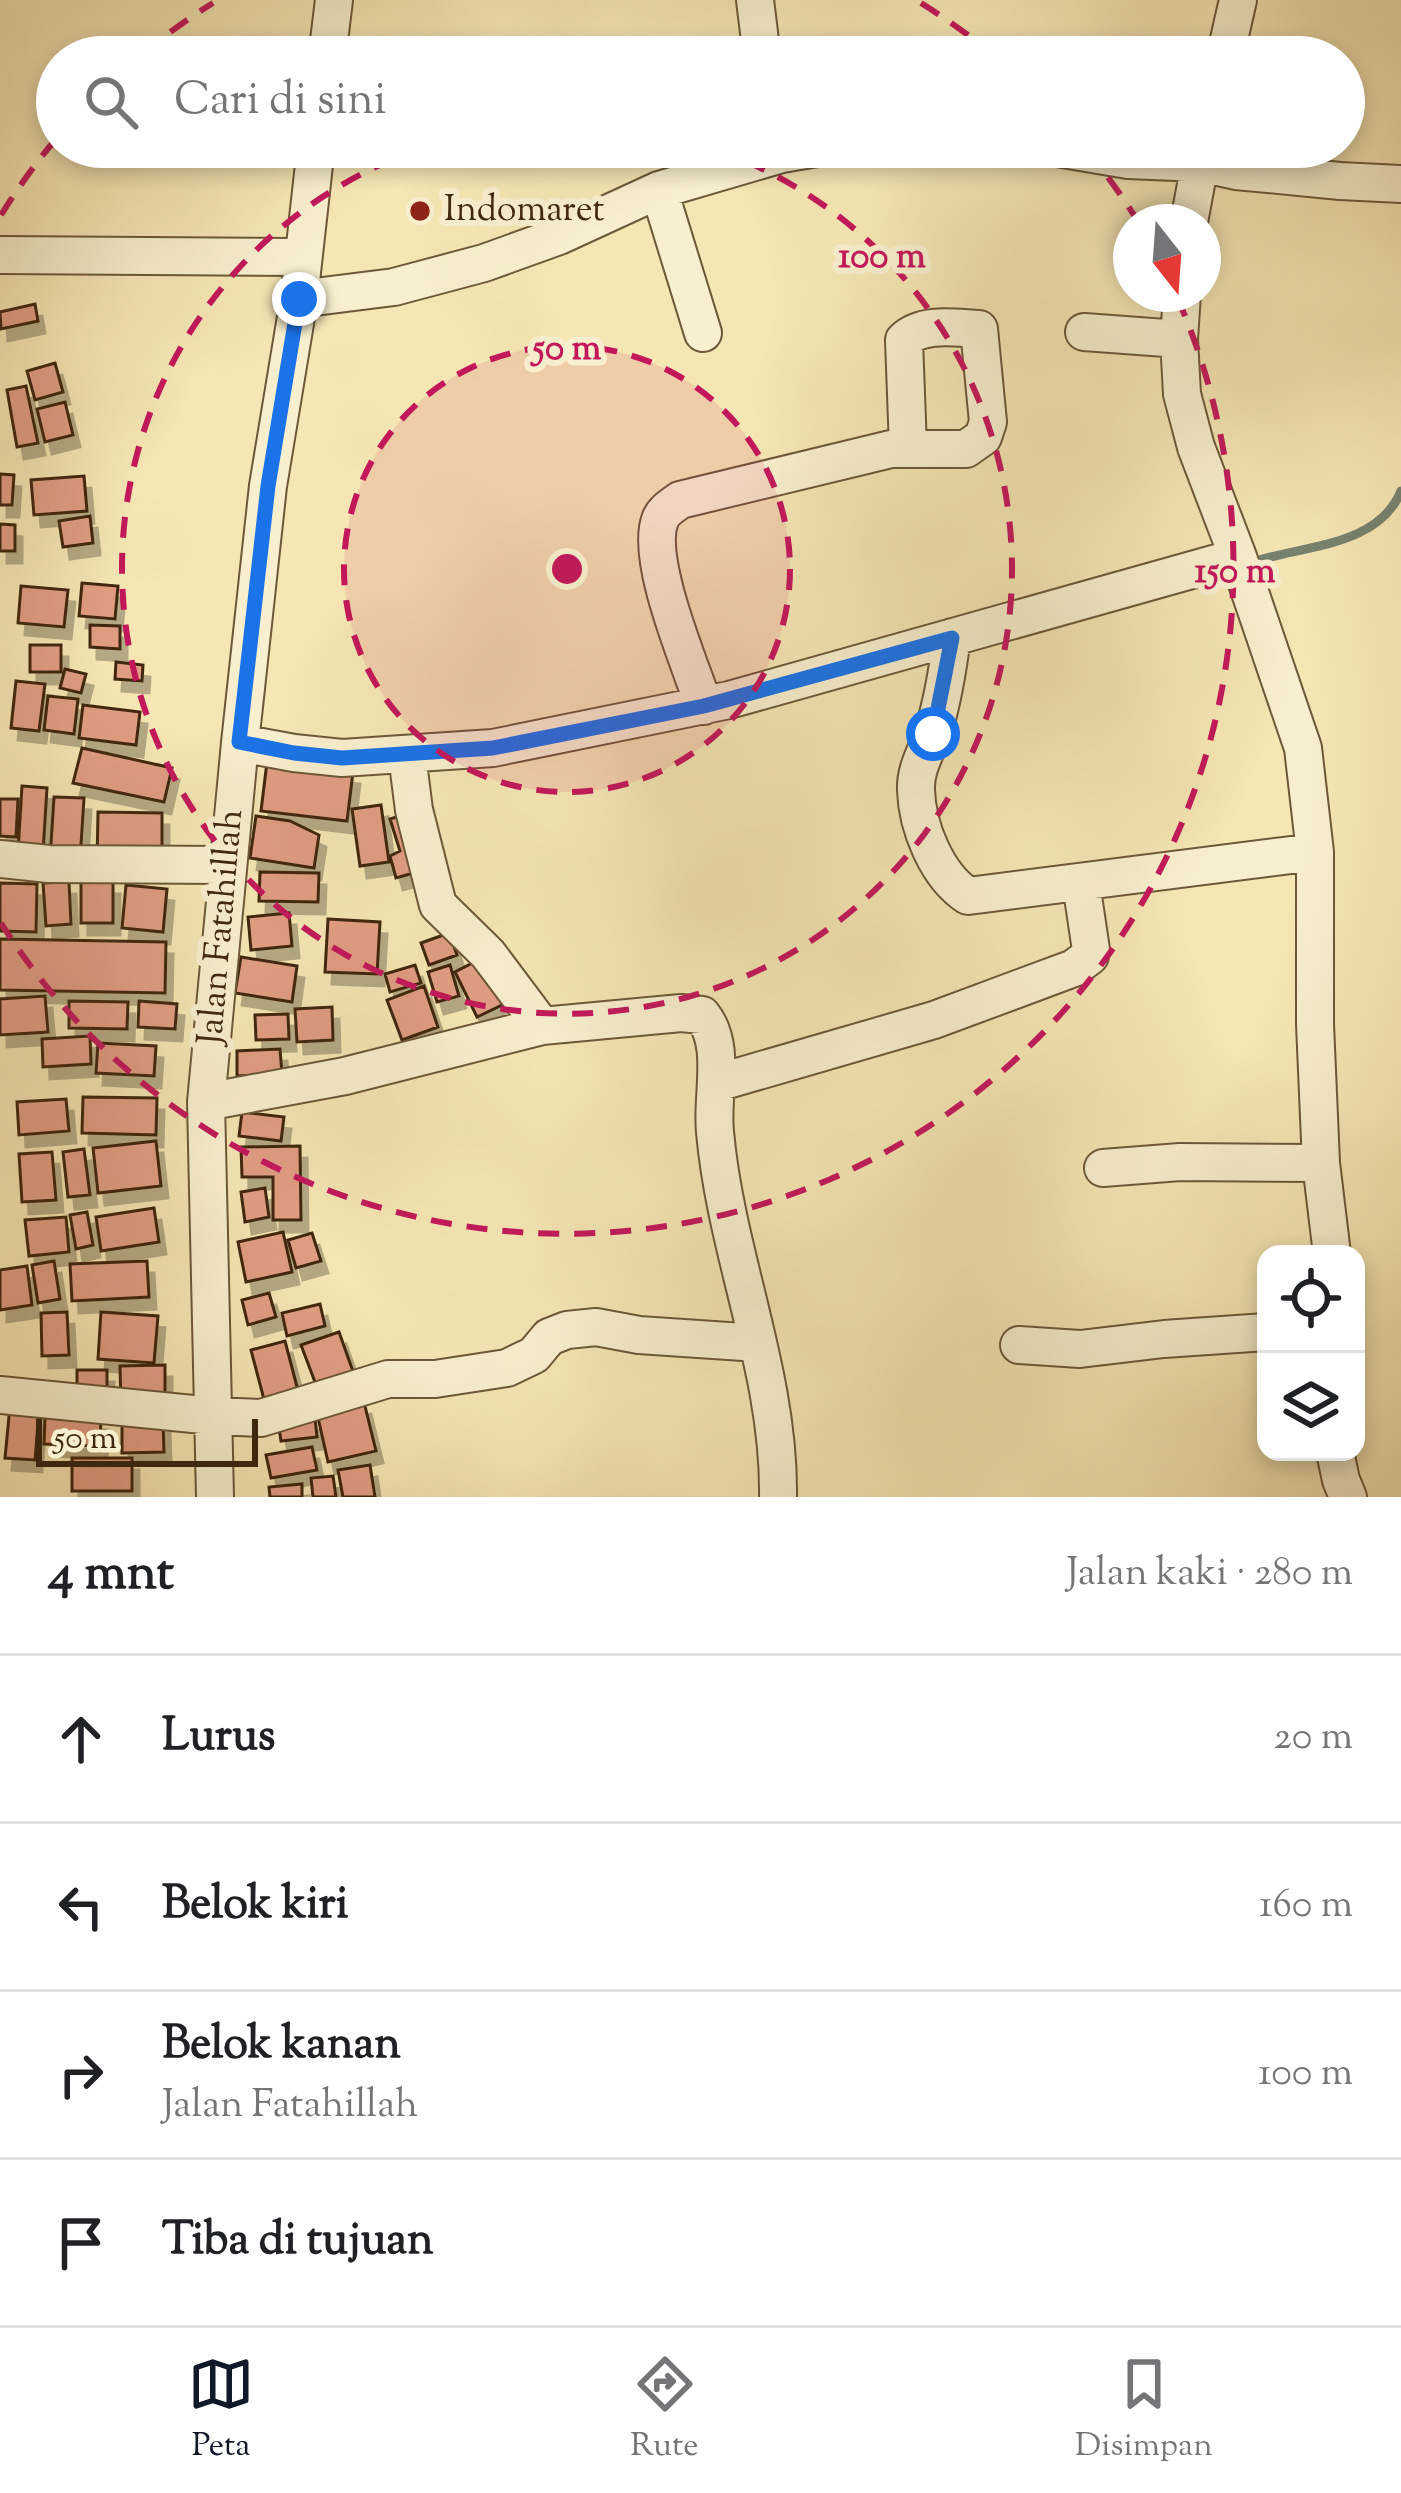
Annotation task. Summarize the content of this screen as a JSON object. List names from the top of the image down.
{
  "streets": {
    "street": ["Jalan Fatahillah"]
  },
  "places": ["Indomaret"],
  "scale_bar": "50 m",
  "north": "bottom",
  "page": {
    "search": "Cari di sini",
    "scale": "50 m",
    "heading": ["4 mnt", "Jalan kaki · 280 m"],
    "list": [
      ["Lurus", "20 m"],
      ["Belok kiri", "160 m"],
      ["Belok kanan", "Jalan Fatahillah", "100 m"],
      "Tiba di tujuan"
    ],
    "nav": ["Peta", "Rute", "Disimpan"]
  },
  "rings": ["100 m", "50 m", "150 m"]
}
